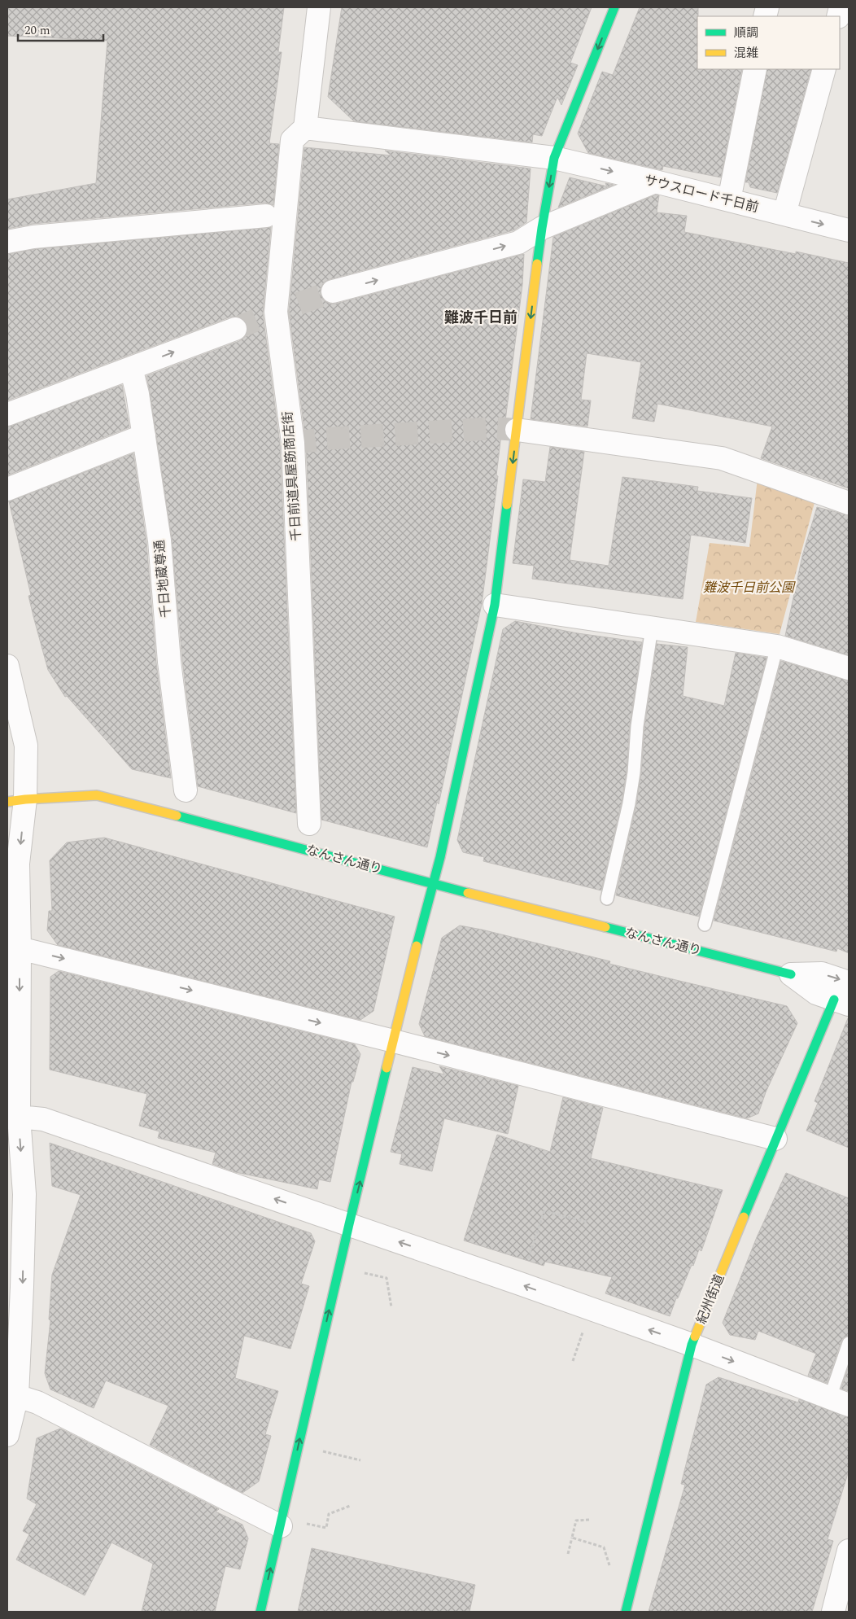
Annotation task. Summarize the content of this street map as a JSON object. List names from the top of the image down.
{
  "streets": {
    "street": [
      "サウスロード千日前",
      "千日前道具屋筋商店街",
      "千日地蔵尊通",
      "なんさん通り",
      "紀州街道"
    ]
  },
  "crossings": [
    ["サウスロード千日前", "千日前道具屋筋商店街"],
    ["なんさん通り", "紀州街道"]
  ],
  "districts": ["難波千日前"],
  "parks": ["難波千日前公園"],
  "legend": ["順調", "混雑"],
  "scale_bar": "20 m"
}
